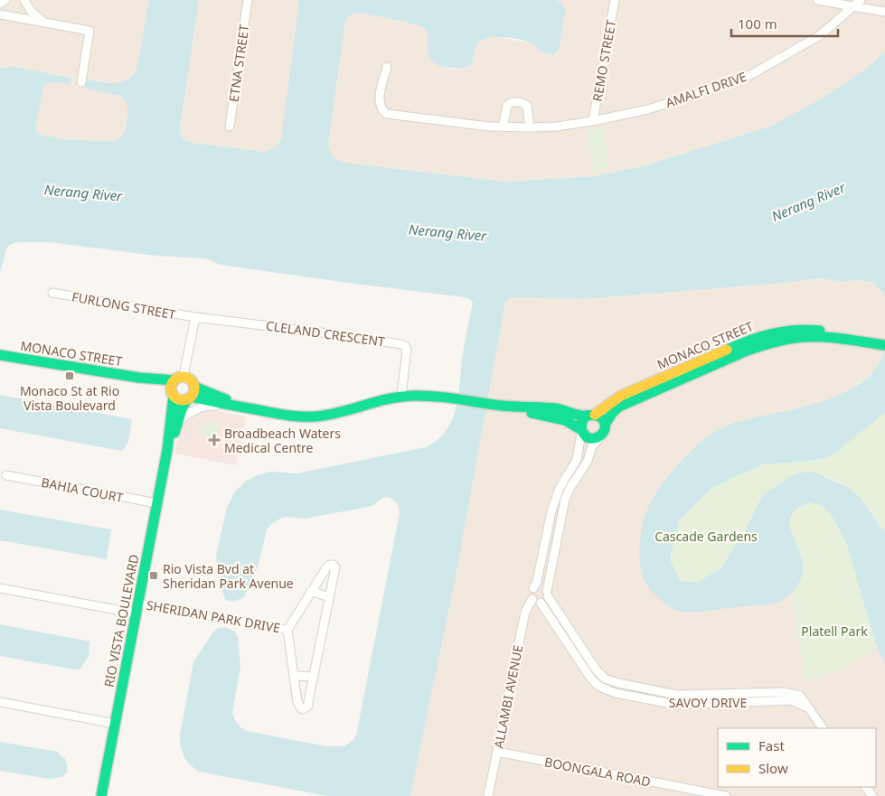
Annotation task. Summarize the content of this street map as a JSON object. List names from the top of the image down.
{
  "streets": {
    "street": [
      "REMO STREET",
      "ETNA STREET",
      "AMALFI DRIVE",
      "FURLONG STREET",
      "CLELAND CRESCENT",
      "MONACO STREET",
      "BAHIA COURT",
      "SHERIDAN PARK DRIVE",
      "RIO VISTA BOULEVARD",
      "ALLAMBI AVENUE",
      "SAVOY DRIVE",
      "BOONGALA ROAD"
    ]
  },
  "crossings": [
    ["REMO STREET", "AMALFI DRIVE"],
    ["FURLONG STREET", "CLELAND CRESCENT"],
    ["FURLONG STREET", "RIO VISTA BOULEVARD"],
    ["CLELAND CRESCENT", "RIO VISTA BOULEVARD"],
    ["MONACO STREET", "RIO VISTA BOULEVARD"],
    ["BAHIA COURT", "RIO VISTA BOULEVARD"],
    ["SHERIDAN PARK DRIVE", "RIO VISTA BOULEVARD"],
    ["ALLAMBI AVENUE", "SAVOY DRIVE"],
    ["ALLAMBI AVENUE", "BOONGALA ROAD"]
  ],
  "water": ["Nerang River"],
  "parks": ["Cascade Gardens", "Platell Park"],
  "places": {
    "transit": ["Monaco St at Rio Vista Boulevard", "Rio Vista Bvd at Sheridan Park Avenue"],
    "health": ["Broadbeach Waters Medical Centre"]
  },
  "legend": ["Fast", "Slow"],
  "scale_bar": "100 m"
}
